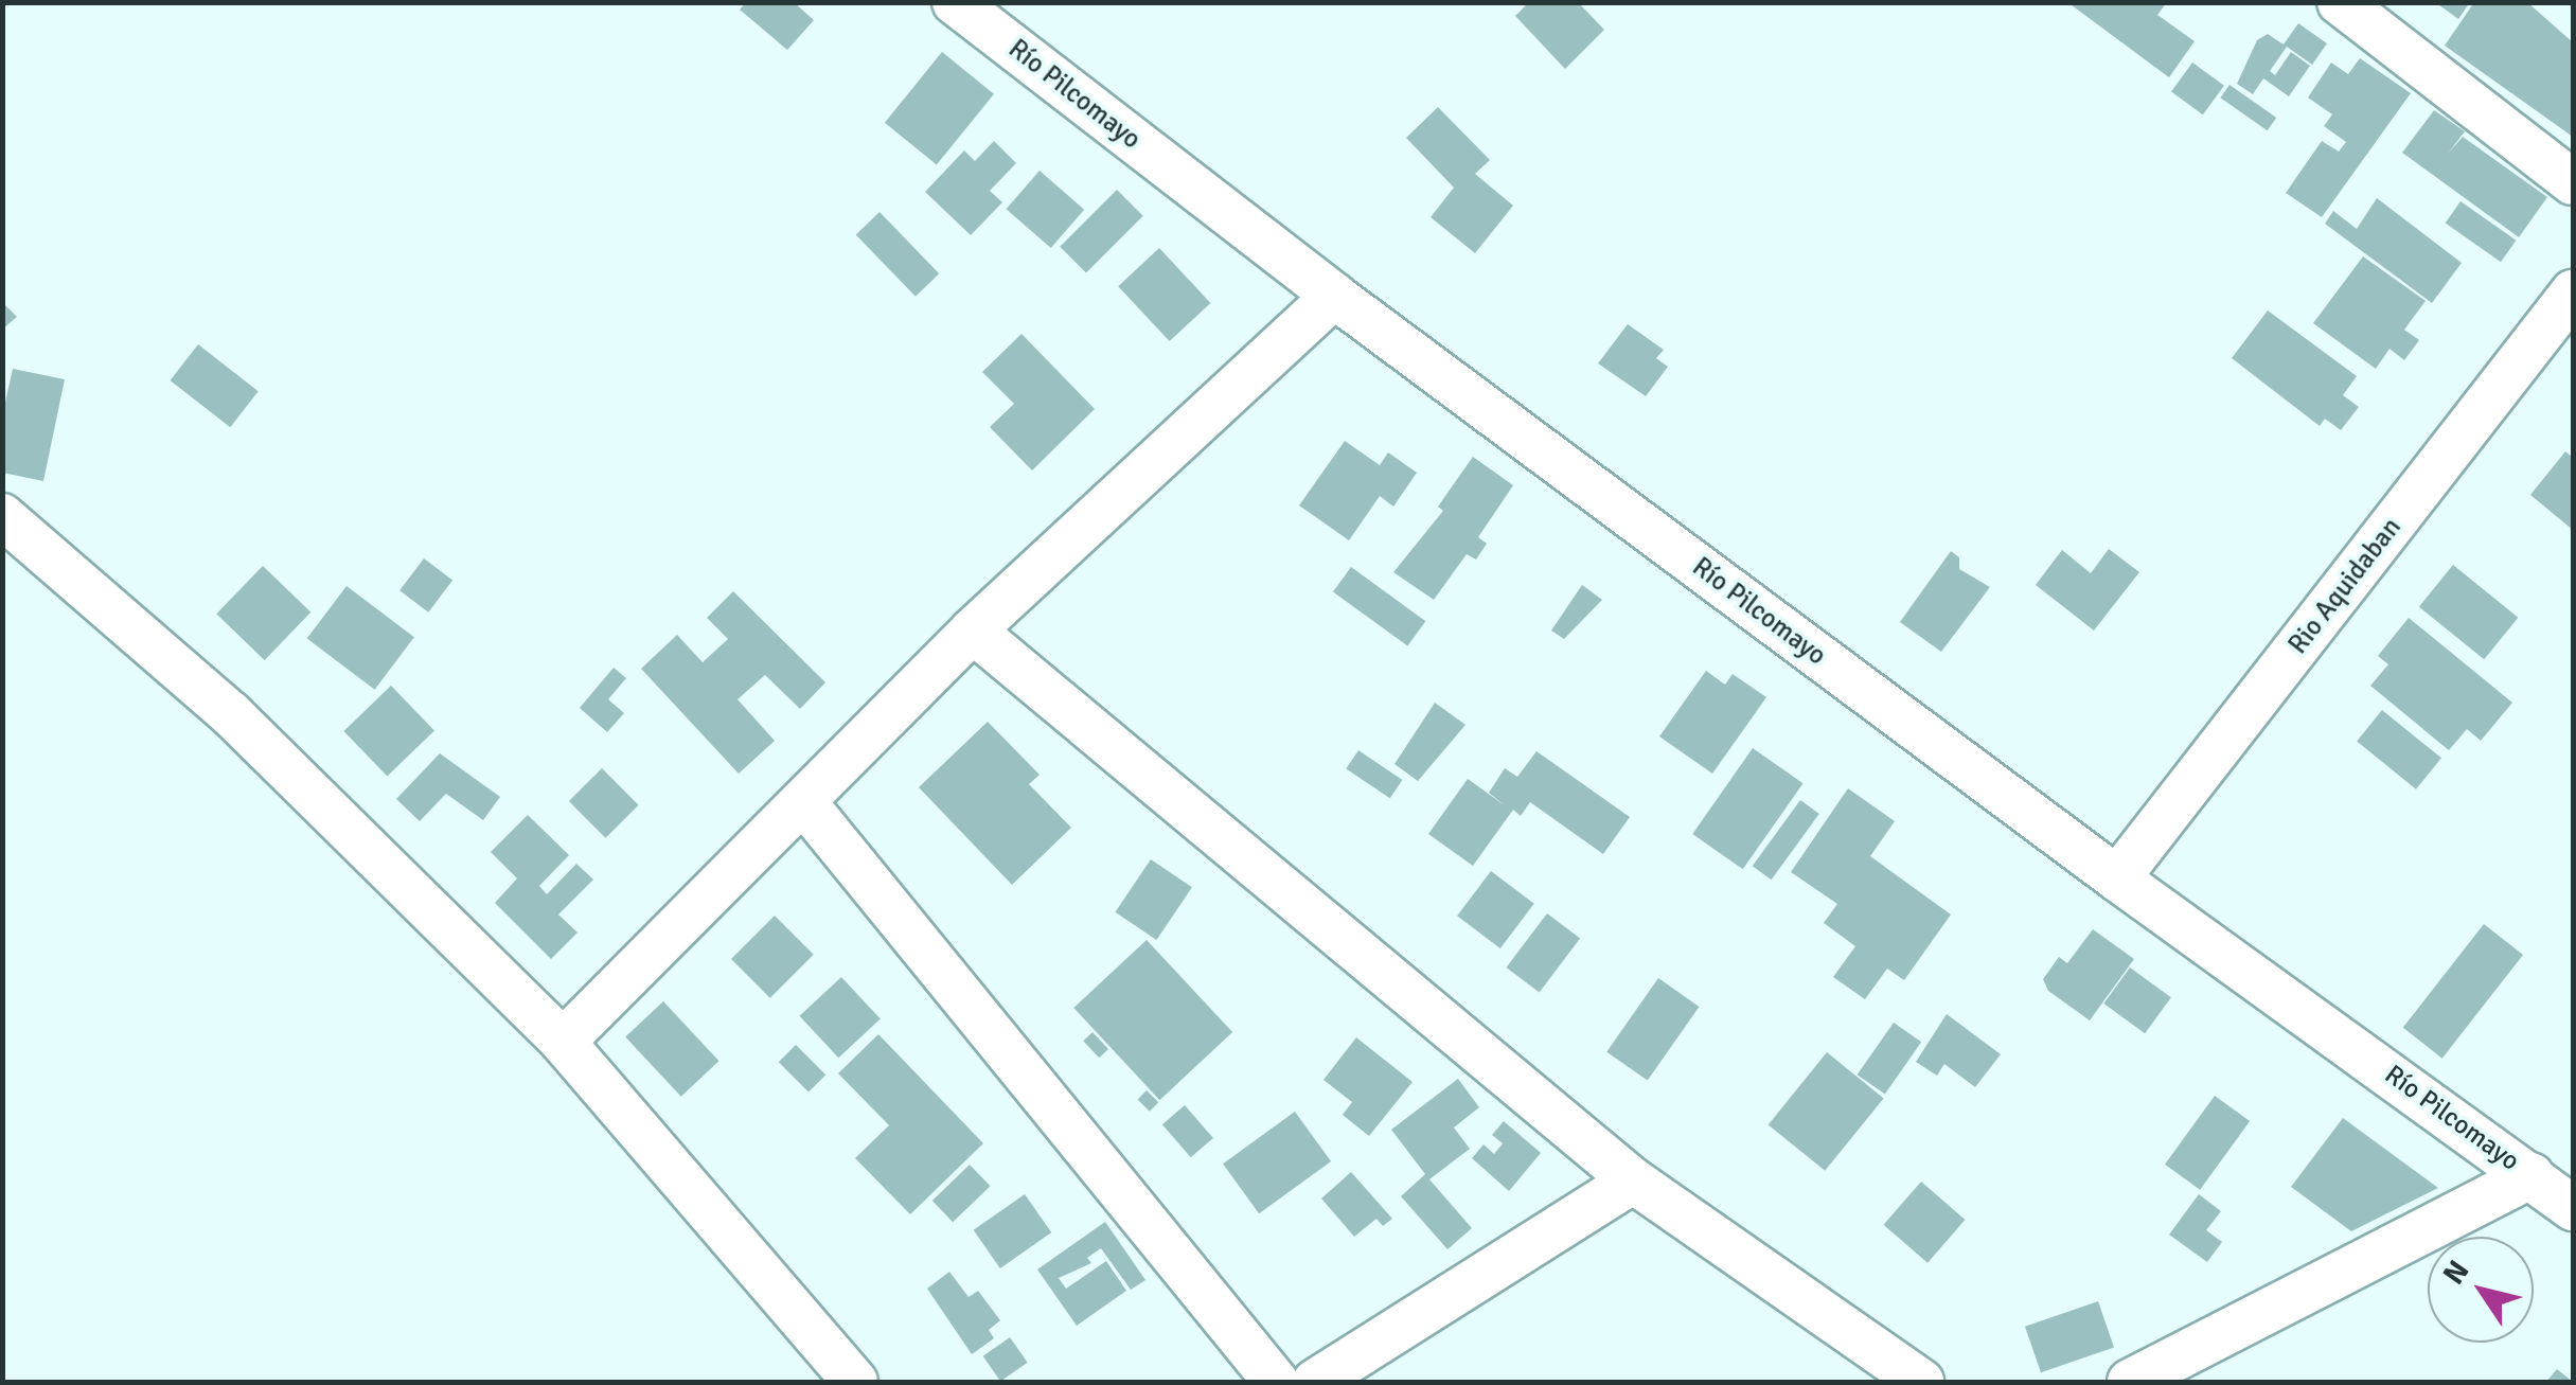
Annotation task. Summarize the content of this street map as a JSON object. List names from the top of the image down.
{
  "streets": {
    "street": ["Río Pilcomayo", "Rio Aquidaban"]
  },
  "crossings": [
    ["Río Pilcomayo", "Rio Aquidaban"]
  ],
  "north": "top left"
}
